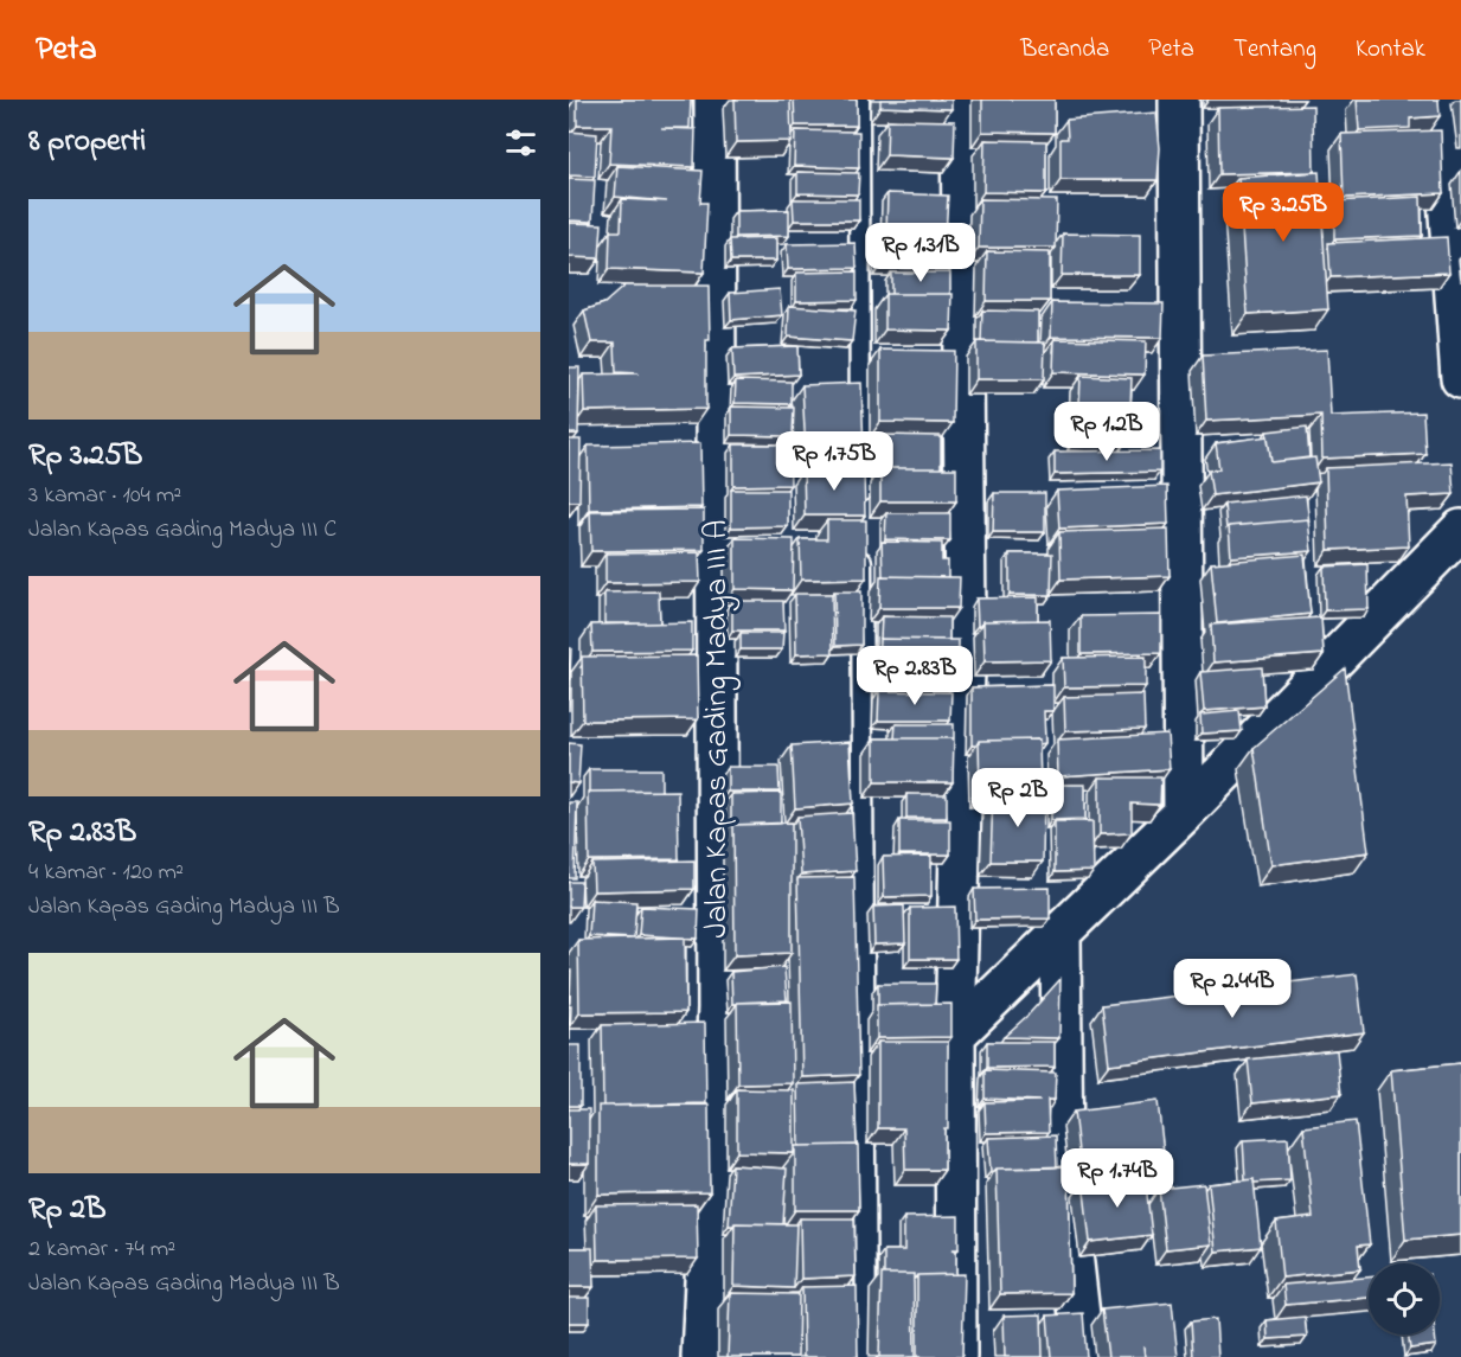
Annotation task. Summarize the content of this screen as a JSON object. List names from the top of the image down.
{
  "streets": {
    "street": ["Jalan Kapas Gading Madya III A"]
  },
  "page": {
    "header": "Peta",
    "nav": [
      "Beranda",
      "Peta",
      "Tentang",
      "Kontak"
    ],
    "heading": "8 properti",
    "price": [
      "Rp 3.25B",
      "Rp 1.31B",
      "Rp 1.2B",
      "Rp 1.75B",
      "Rp 2.83B",
      "Rp 2B",
      "Rp 2.44B",
      "Rp 1.74B"
    ],
    "list": [
      {
        "name": "Rp 3.25B",
        "note": "3 kamar · 104 m² · Jalan Kapas Gading Madya III C"
      },
      {
        "name": "Rp 2.83B",
        "note": "4 kamar · 120 m² · Jalan Kapas Gading Madya III B"
      },
      {
        "name": "Rp 2B",
        "note": "2 kamar · 74 m² · Jalan Kapas Gading Madya III B"
      }
    ]
  }
}
